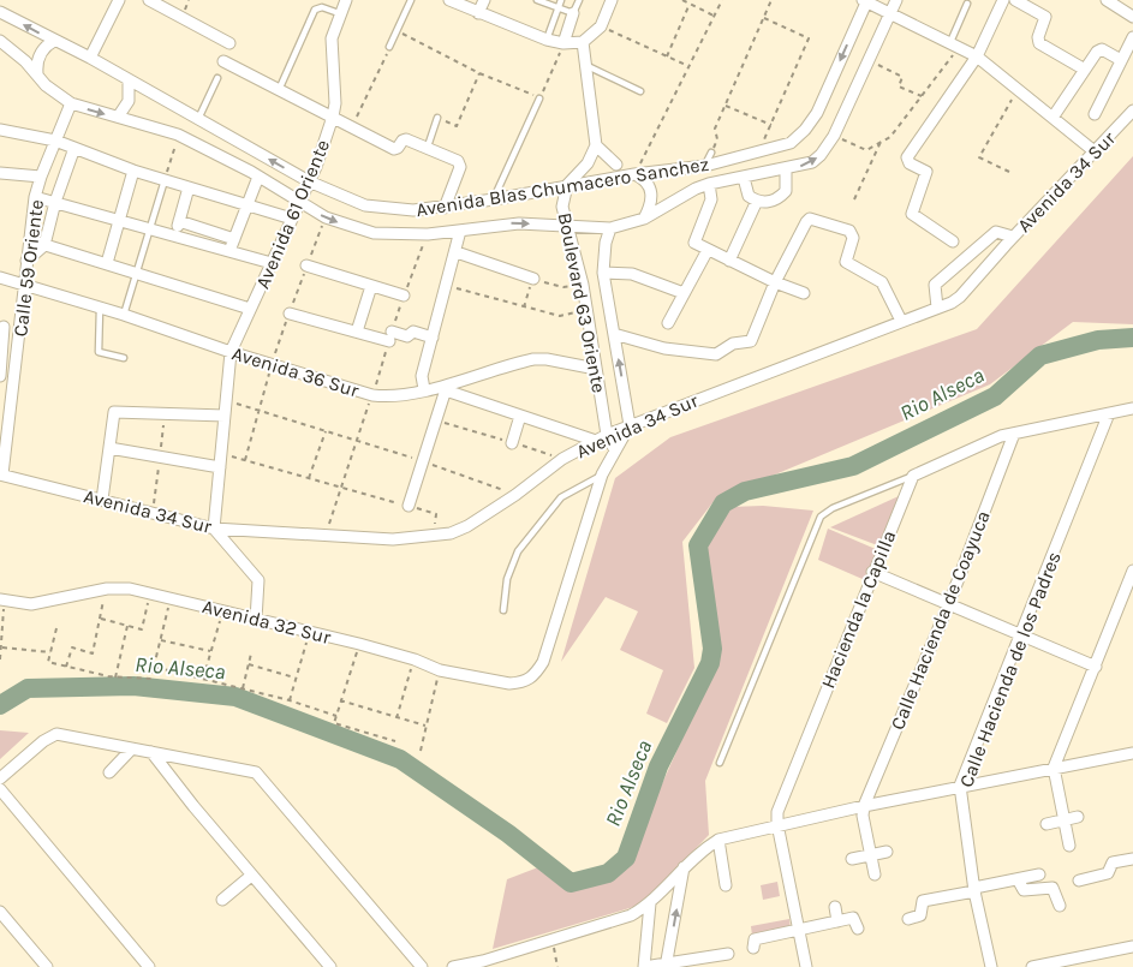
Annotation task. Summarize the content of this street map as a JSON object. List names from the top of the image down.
{
  "streets": {
    "street": [
      "Avenida 34 Sur",
      "Avenida Blas Chumacero Sanchez",
      "Avenida 61 Oriente",
      "Calle 59 Oriente",
      "Boulevard 63 Oriente",
      "Avenida 36 Sur",
      "Hacienda la Capilla",
      "Calle Hacienda de Coayuca",
      "Avenida 32 Sur",
      "Calle Hacienda de los Padres"
    ]
  },
  "crossings": [
    ["Avenida 34 Sur", "Avenida 61 Oriente"],
    ["Avenida 34 Sur", "Calle 59 Oriente"],
    ["Avenida 34 Sur", "Boulevard 63 Oriente"],
    ["Avenida Blas Chumacero Sanchez", "Avenida 61 Oriente"],
    ["Avenida Blas Chumacero Sanchez", "Calle 59 Oriente"],
    ["Avenida Blas Chumacero Sanchez", "Boulevard 63 Oriente"],
    ["Avenida 61 Oriente", "Avenida 36 Sur"],
    ["Calle 59 Oriente", "Avenida 36 Sur"],
    ["Boulevard 63 Oriente", "Avenida 36 Sur"]
  ],
  "water": ["Rio Alseca"]
}
